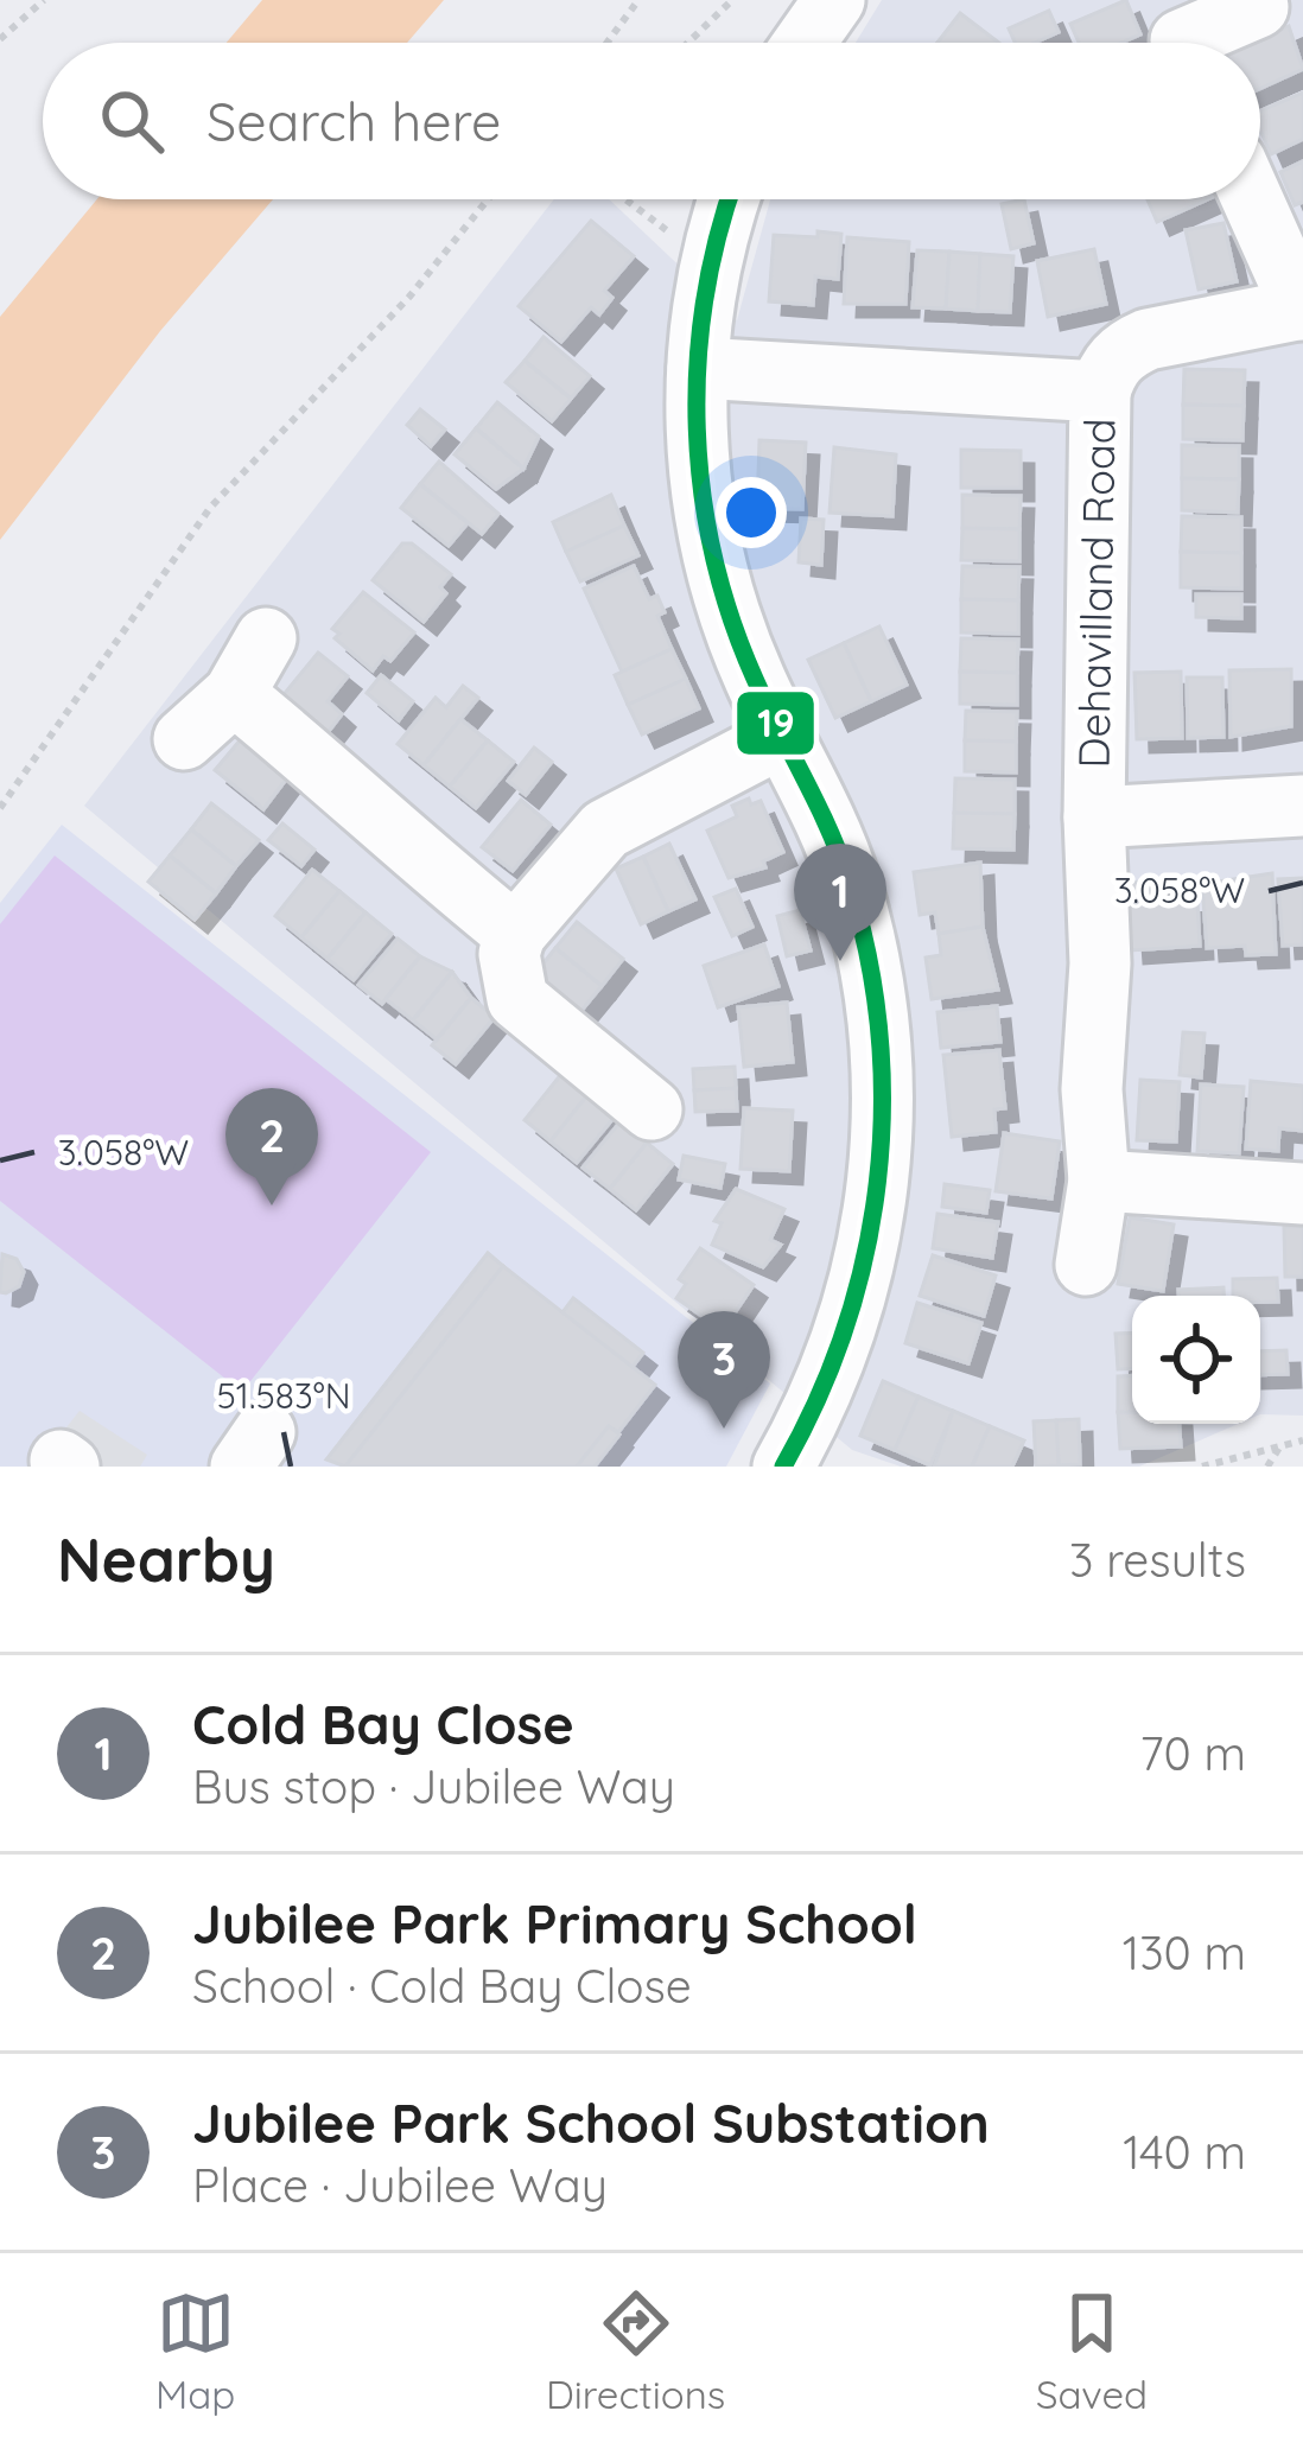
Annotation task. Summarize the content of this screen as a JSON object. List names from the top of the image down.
{
  "streets": {
    "street": ["Dehavilland Road"]
  },
  "lines": ["transit line 19"],
  "page": {
    "search": "Search here",
    "pins": ["1", "2", "3"],
    "heading": ["Nearby", "3 results"],
    "list": [
      {
        "mark": "1",
        "name": "Cold Bay Close",
        "note": "Bus stop · Jubilee Way",
        "value": "70 m"
      },
      {
        "mark": "2",
        "name": "Jubilee Park Primary School",
        "note": "School · Cold Bay Close",
        "value": "130 m"
      },
      {
        "mark": "3",
        "name": "Jubilee Park School Substation",
        "note": "Place · Jubilee Way",
        "value": "140 m"
      }
    ],
    "nav": ["Map", "Directions", "Saved"]
  },
  "coordinates": ["3.058°W", "51.583°N"]
}
